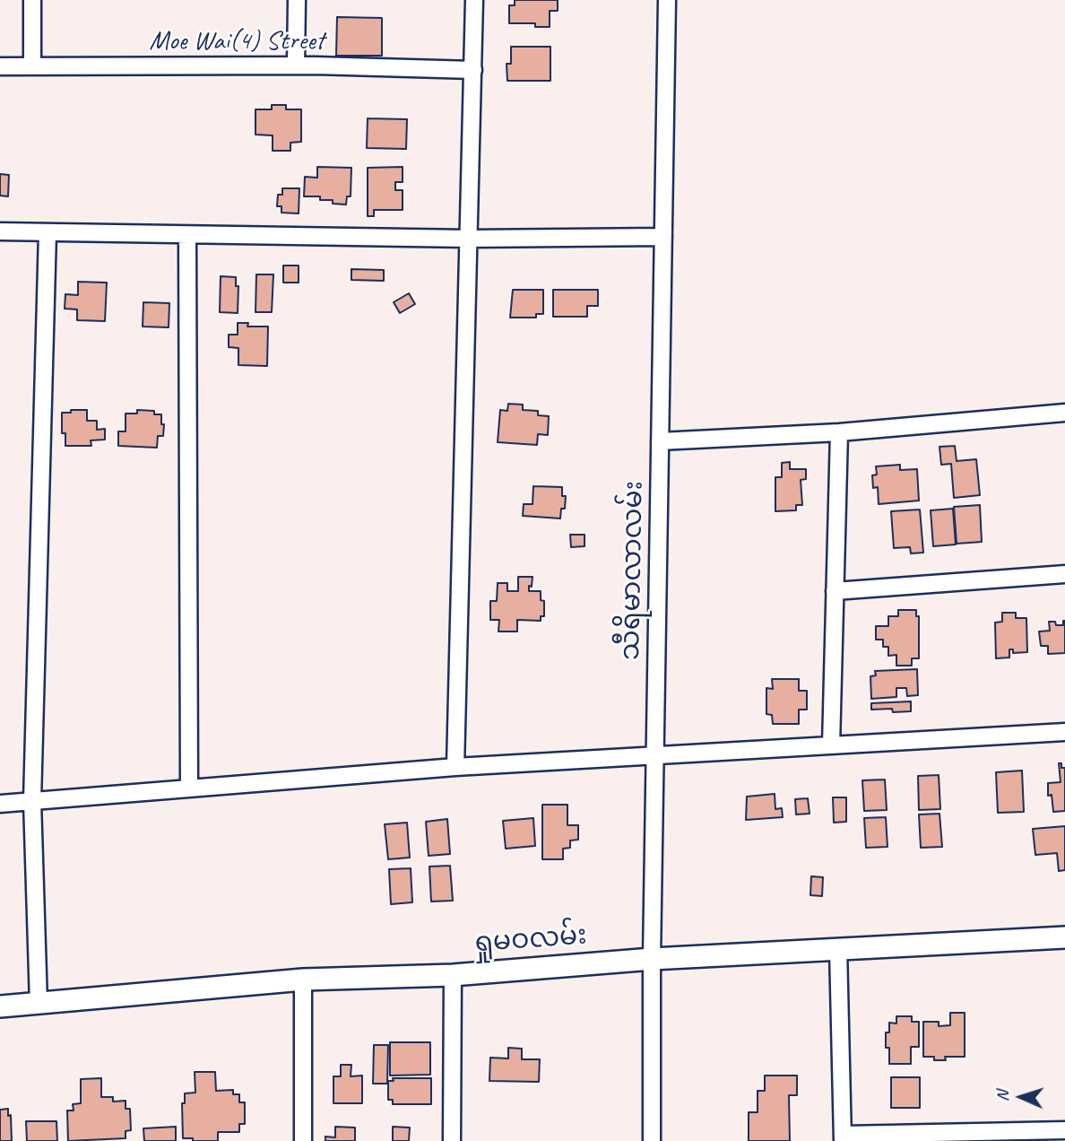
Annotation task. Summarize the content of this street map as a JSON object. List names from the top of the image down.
{
  "streets": {
    "street": ["Moe Wai(4) Street", "သီရိမာလာလမ်း", "ရှုမဝလမ်း"]
  },
  "crossings": [
    ["သီရိမာလာလမ်း", "ရှုမဝလမ်း"]
  ],
  "north": "left"
}
